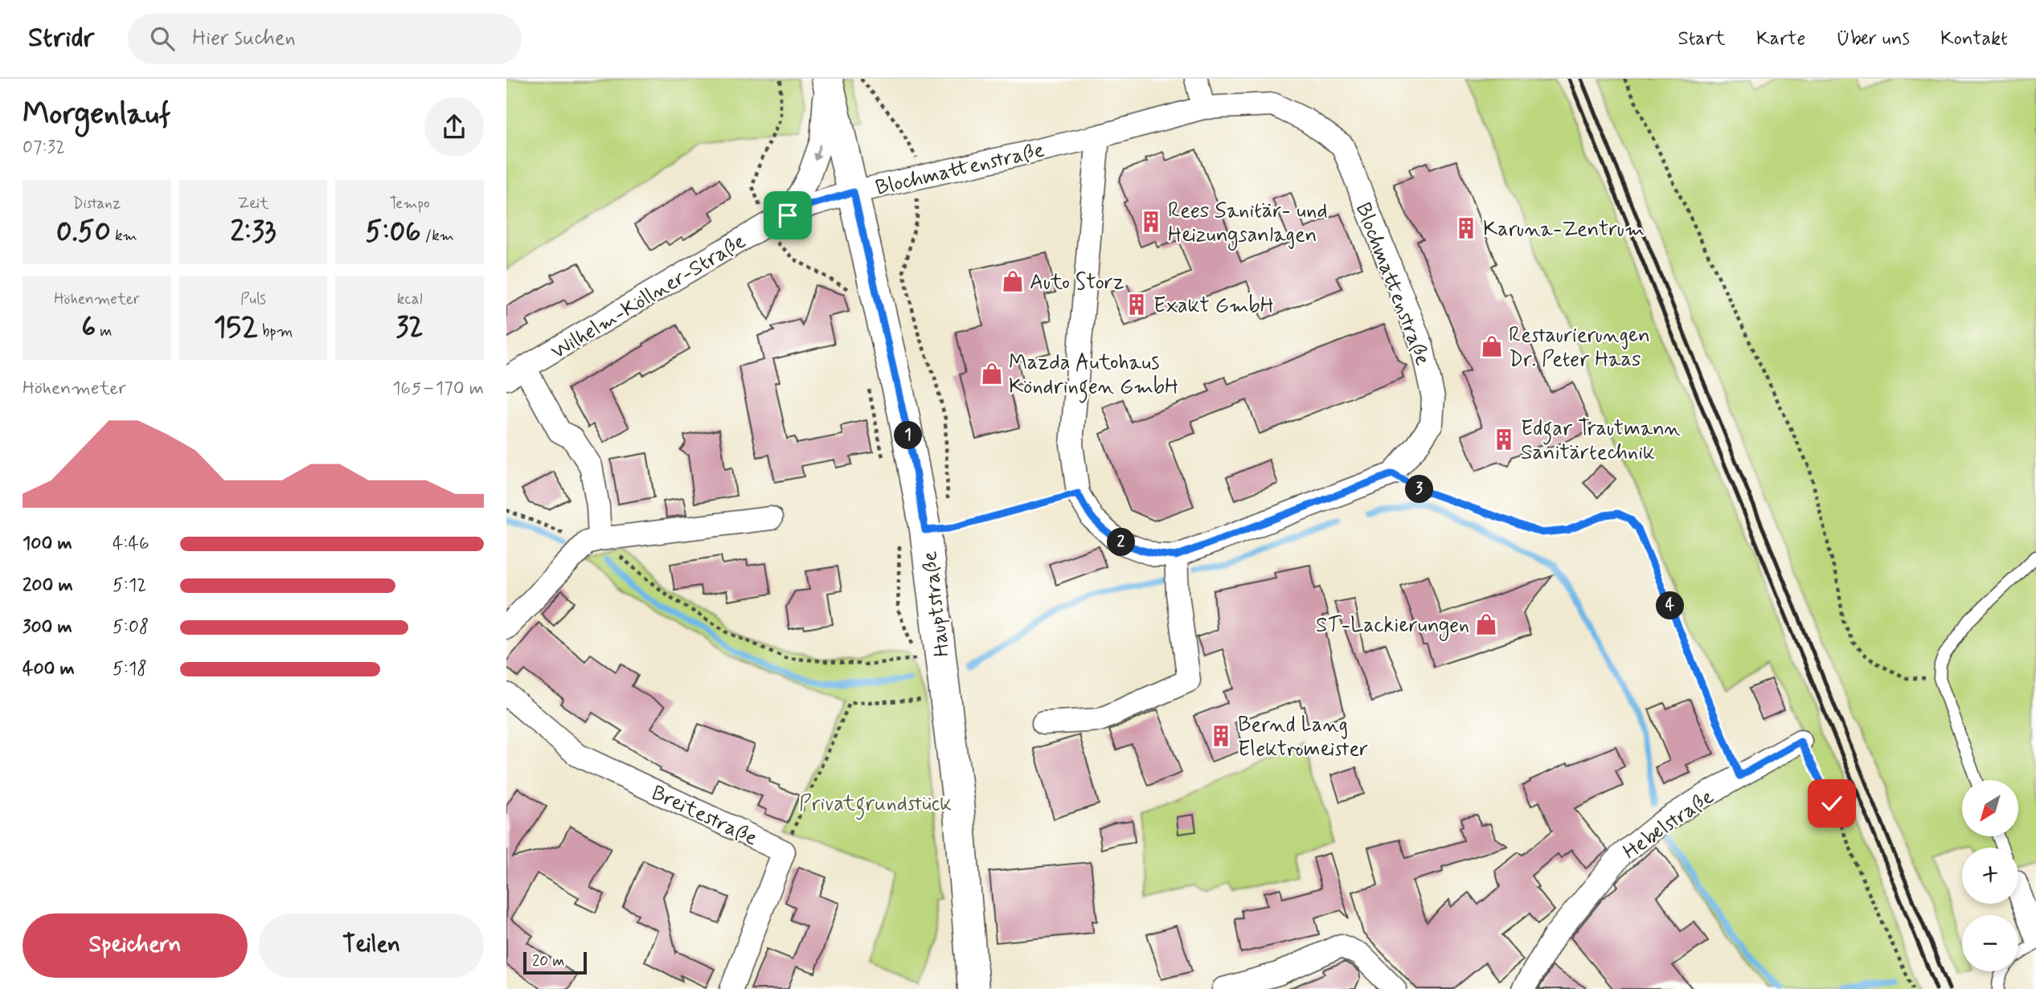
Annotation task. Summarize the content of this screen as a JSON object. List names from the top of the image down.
{
  "streets": {
    "main road": ["Hauptstraße"],
    "street": [
      "Blochmattenstraße",
      "Wilhelm-Köllner-Straße",
      "Breitestraße",
      "Hebelstraße"
    ]
  },
  "crossings": [
    ["Blochmattenstraße", "Wilhelm-Köllner-Straße"],
    ["Blochmattenstraße", "Hauptstraße"],
    ["Wilhelm-Köllner-Straße", "Hauptstraße"]
  ],
  "parks": ["Privatgrundstück"],
  "places": {
    "building": [
      "Rees Sanitär- und Heizungsanlagen",
      "Karuna-Zentrum",
      "Exakt GmbH",
      "Edgar Trautmann Sanitärtechnik",
      "Bernd Lang Elektromeister"
    ],
    "shop": [
      "Auto Storz",
      "Restaurierungen Dr. Peter Haas",
      "Mazda Autohaus Köndringen GmbH",
      "ST-Lackierungen"
    ]
  },
  "scale_bar": "20 m",
  "north": "bottom left",
  "page": {
    "header": "Stridr",
    "search": "Hier suchen",
    "nav": [
      "Start",
      "Karte",
      "Über uns",
      "Kontakt"
    ],
    "heading": ["Morgenlauf", "07:32"],
    "stats": [
      ["Distanz", "0.50 km"],
      ["Zeit", "2:33"],
      ["Tempo", "5:06 /km"],
      ["Höhenmeter", "6 m"],
      ["Puls", "152 bpm"],
      ["kcal", "32"]
    ],
    "chart": ["Höhenmeter", "165–170 m"],
    "pins": [
      "1",
      "3",
      "2",
      "4"
    ],
    "list": [
      {
        "name": "100 m",
        "note": "4:46"
      },
      {
        "name": "200 m",
        "note": "5:12"
      },
      {
        "name": "300 m",
        "note": "5:08"
      },
      {
        "name": "400 m",
        "note": "5:18"
      }
    ],
    "map_buttons": ["+", "−"],
    "buttons": ["Speichern", "Teilen"],
    "scale": "20 m"
  }
}
